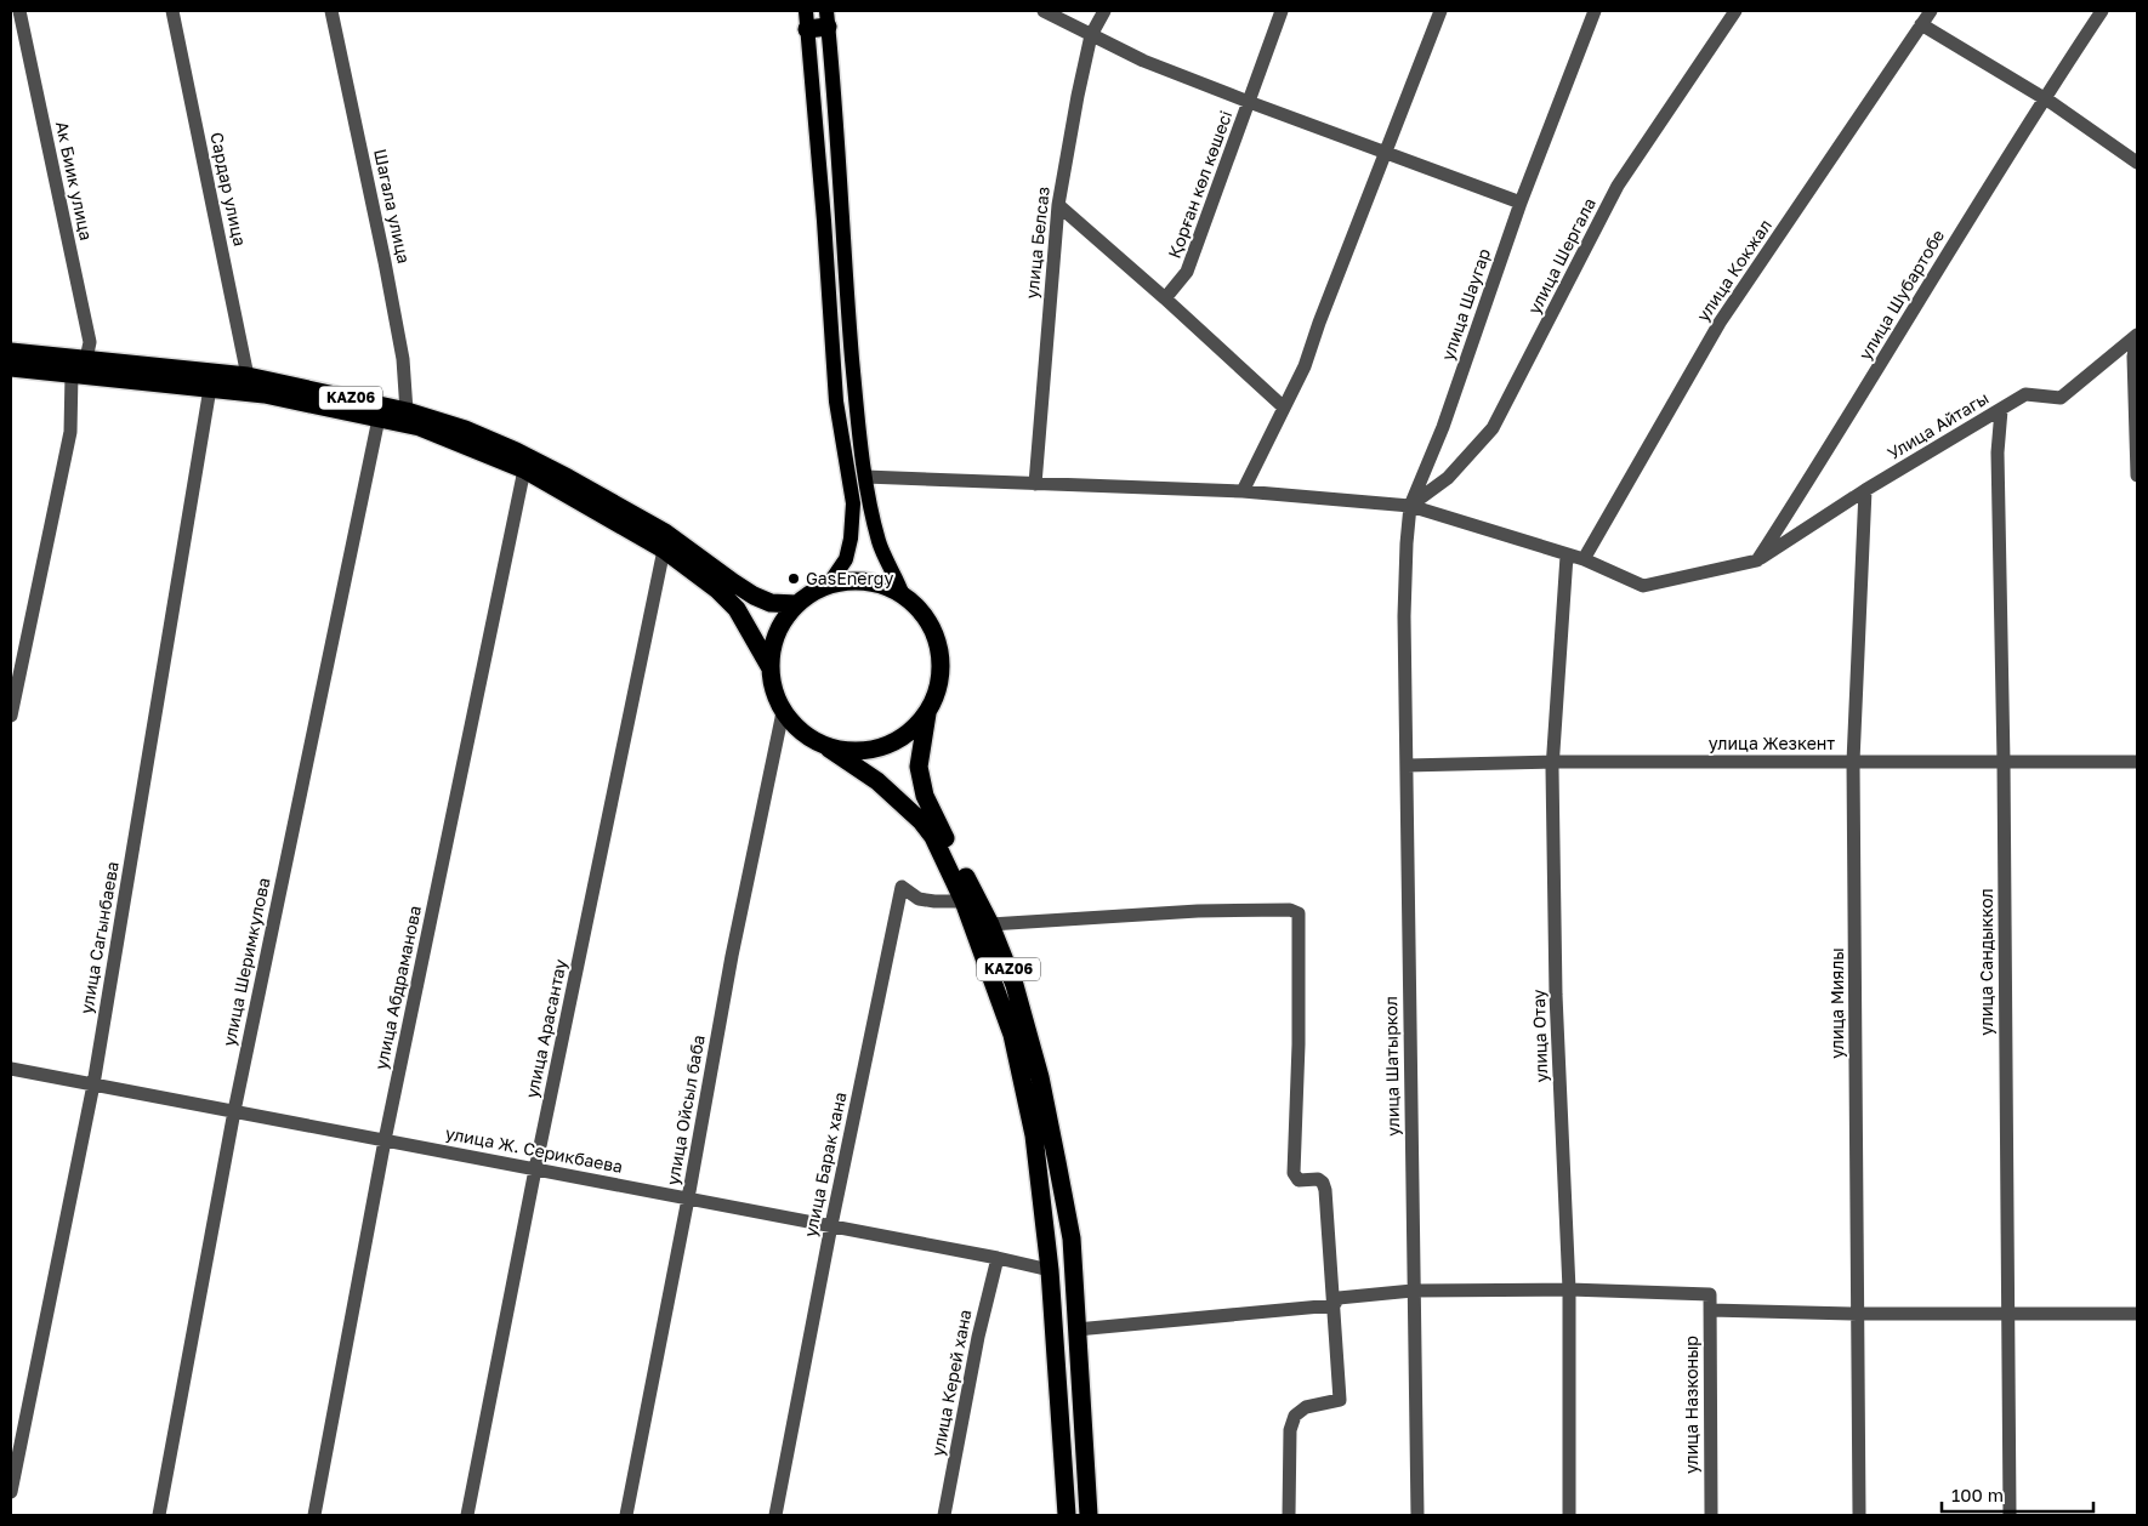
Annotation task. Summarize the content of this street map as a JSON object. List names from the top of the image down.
{
  "streets": {
    "highway": ["KАZ06"],
    "street": [
      "Ак Биик улица",
      "Қорған көл көшесі",
      "Сардар улица",
      "Шагала улица",
      "улица Белсаз",
      "улица Шергала",
      "улица Кокжал",
      "улица Шубартобе",
      "улица Шаугар",
      "Улица Айтагы",
      "улица Жезкент",
      "улица Сагынбаева",
      "улица Шеримкулова",
      "улица Сандыккол",
      "улица Абдраманова",
      "улица Миялы",
      "улица Арасантау",
      "улица Отау",
      "улица Шатыркол",
      "улица Ойсыл баба",
      "улица Ж. Серикбаева",
      "улица Барак хана",
      "улица Керей хана",
      "улица Назконыр"
    ]
  },
  "crossings": [
    ["Ак Биик улица", "KАZ06"],
    ["Сардар улица", "KАZ06"],
    ["Шагала улица", "KАZ06"],
    ["улица Шергала", "улица Шаугар"],
    ["улица Шубартобе", "Улица Айтагы"],
    ["улица Шаугар", "улица Шатыркол"],
    ["KАZ06", "улица Сагынбаева"],
    ["KАZ06", "улица Шеримкулова"],
    ["KАZ06", "улица Абдраманова"],
    ["KАZ06", "улица Арасантау"],
    ["KАZ06", "улица Ойсыл баба"],
    ["KАZ06", "улица Ж. Серикбаева"],
    ["KАZ06", "улица Барак хана"],
    ["Улица Айтагы", "улица Сандыккол"],
    ["Улица Айтагы", "улица Миялы"],
    ["улица Жезкент", "улица Сандыккол"],
    ["улица Жезкент", "улица Миялы"],
    ["улица Жезкент", "улица Отау"],
    ["улица Жезкент", "улица Шатыркол"],
    ["улица Сагынбаева", "улица Ж. Серикбаева"],
    ["улица Шеримкулова", "улица Ж. Серикбаева"],
    ["улица Абдраманова", "улица Ж. Серикбаева"],
    ["улица Арасантау", "улица Ж. Серикбаева"],
    ["улица Отау", "улица Назконыр"],
    ["улица Ойсыл баба", "улица Ж. Серикбаева"],
    ["улица Ж. Серикбаева", "улица Барак хана"],
    ["улица Ж. Серикбаева", "улица Керей хана"]
  ],
  "places": ["GasEnergy"],
  "scale_bar": "100 m"
}
